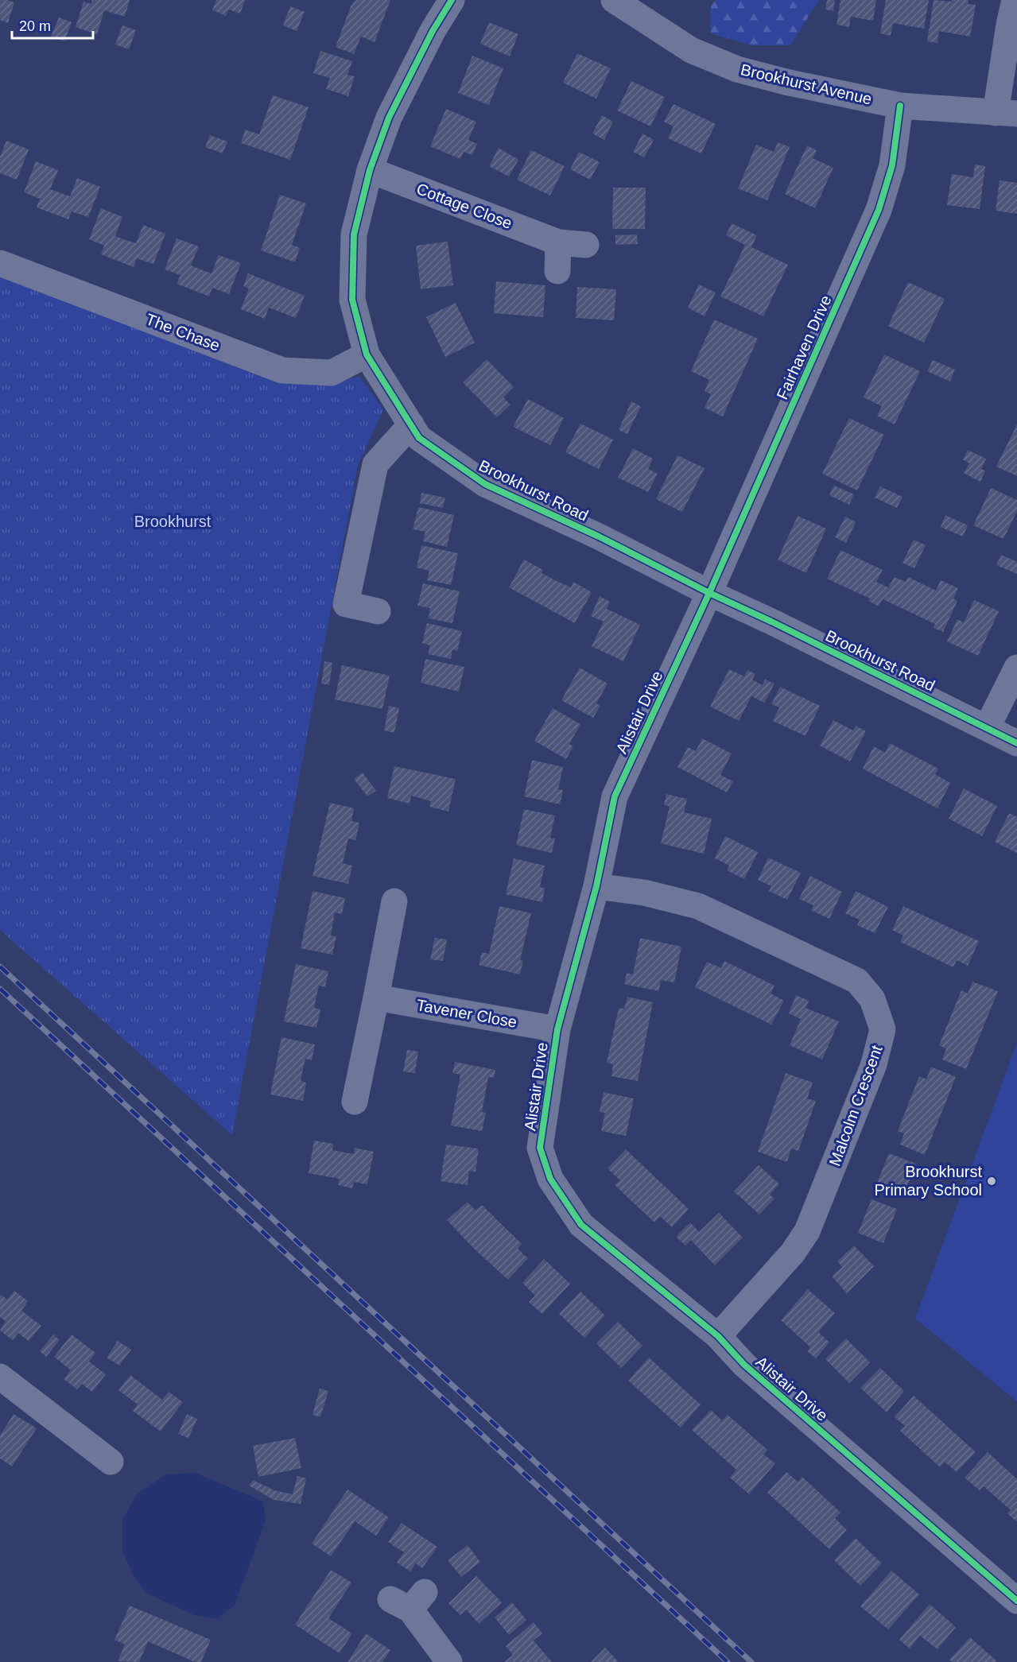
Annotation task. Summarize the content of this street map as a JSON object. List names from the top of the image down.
{
  "streets": {
    "street": [
      "Brookhurst Avenue",
      "Cottage Close",
      "The Chase",
      "Fairhaven Drive",
      "Brookhurst Road",
      "Alistair Drive",
      "Tavener Close",
      "Malcolm Crescent"
    ]
  },
  "crossings": [
    ["Brookhurst Avenue", "Fairhaven Drive"],
    ["Cottage Close", "Brookhurst Road"],
    ["The Chase", "Brookhurst Road"],
    ["Fairhaven Drive", "Brookhurst Road"],
    ["Fairhaven Drive", "Alistair Drive"],
    ["Brookhurst Road", "Alistair Drive"],
    ["Alistair Drive", "Tavener Close"],
    ["Alistair Drive", "Malcolm Crescent"]
  ],
  "parks": ["Brookhurst"],
  "places": ["Brookhurst Primary School"],
  "scale_bar": "20 m"
}
